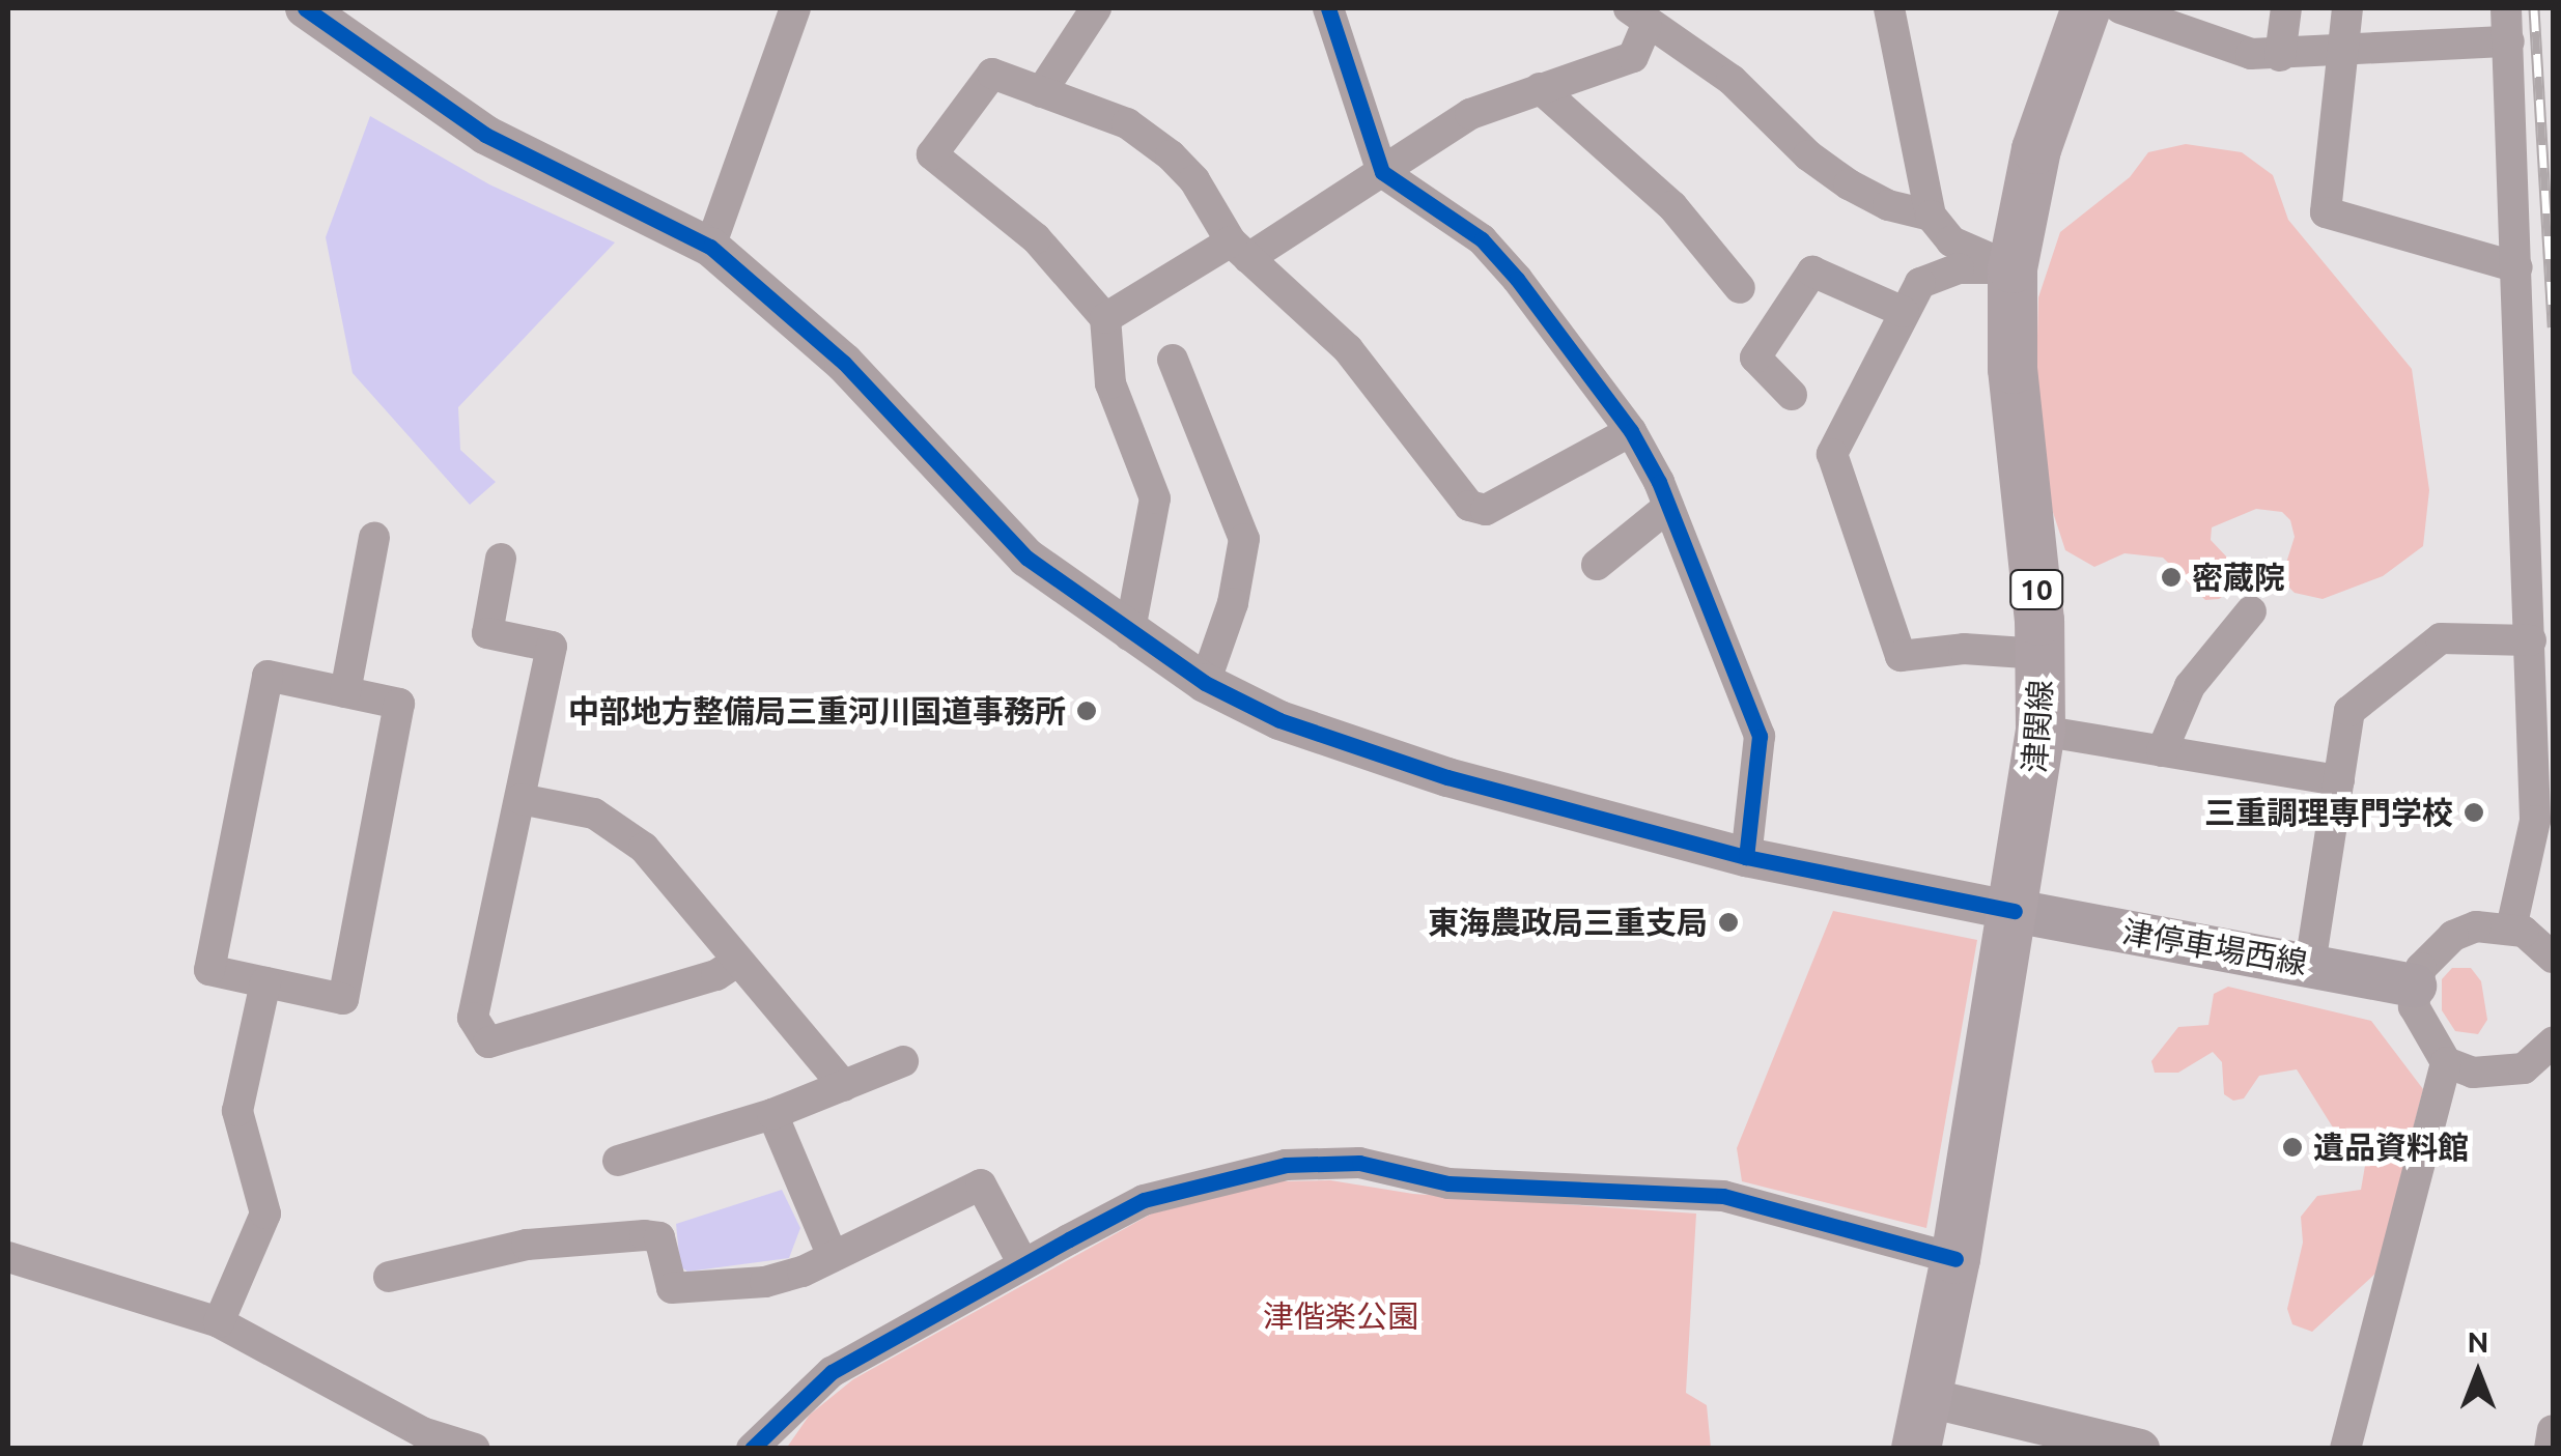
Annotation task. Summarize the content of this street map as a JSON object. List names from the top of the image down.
{
  "streets": {
    "main road": ["10", "津関線", "津停車場西線"]
  },
  "crossings": [
    ["津関線", "津停車場西線"]
  ],
  "parks": ["津偕楽公園"],
  "places": [
    "密蔵院",
    "中部地方整備局三重河川国道事務所",
    "三重調理専門学校",
    "東海農政局三重支局",
    "遺品資料館"
  ],
  "north": "top"
}
